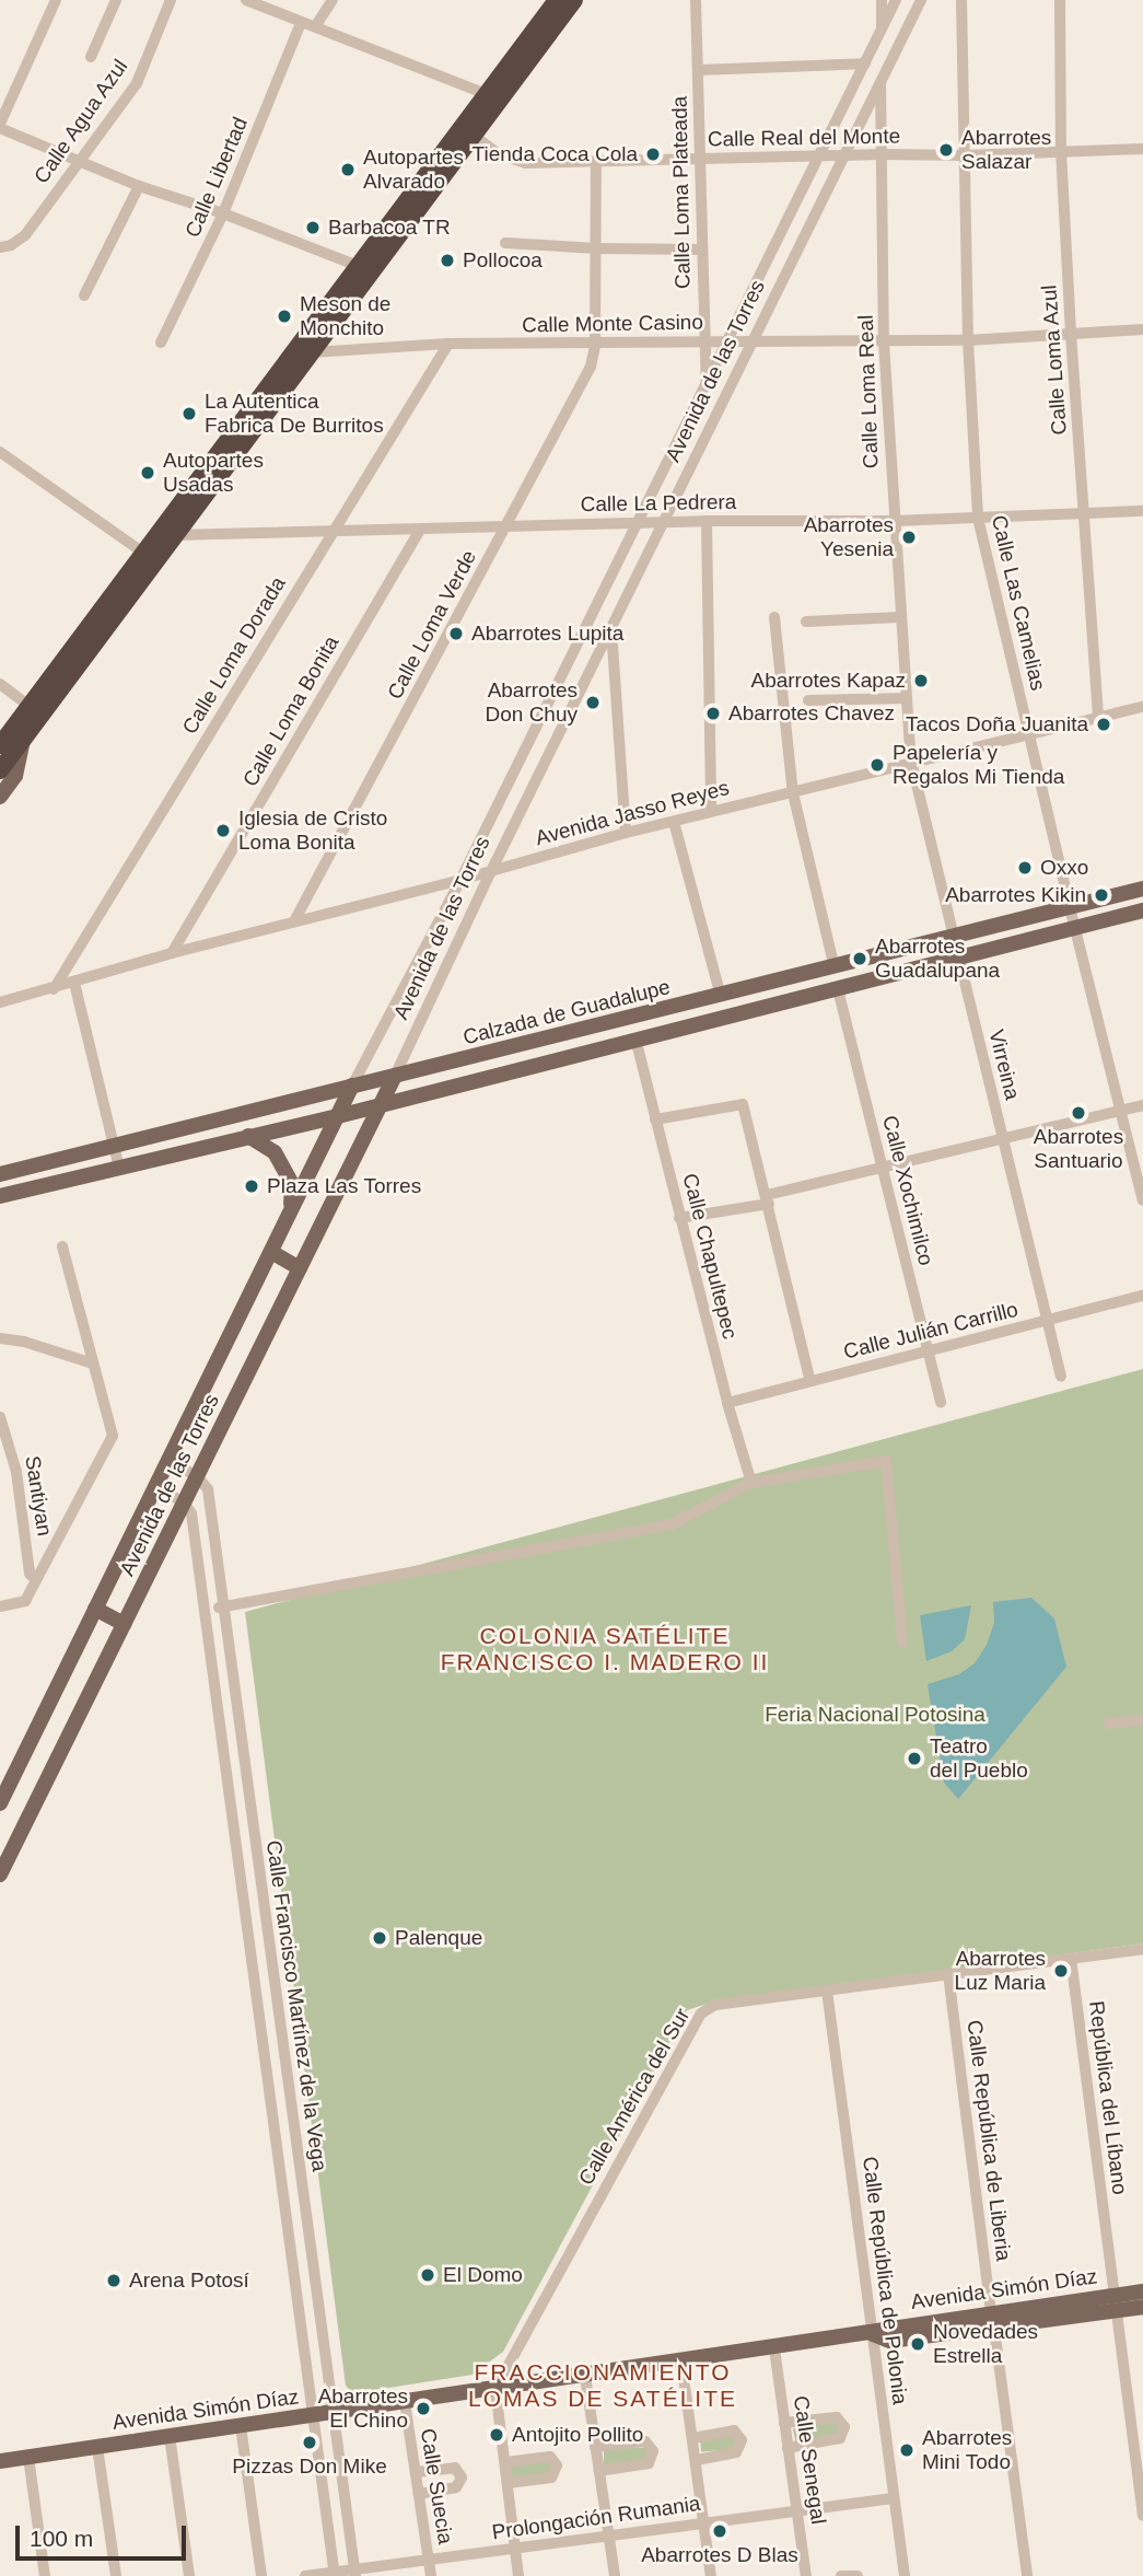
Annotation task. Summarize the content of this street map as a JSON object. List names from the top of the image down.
{
  "streets": {
    "main road": ["Avenida de las Torres", "Calzada de Guadalupe", "Avenida Simón Díaz"],
    "street": [
      "Calle Agua Azul",
      "Calle Real del Monte",
      "Calle Libertad",
      "Calle Loma Plateada",
      "Calle Monte Casino",
      "Calle Loma Azul",
      "Calle Loma Real",
      "Calle La Pedrera",
      "Calle Las Camelias",
      "Calle Loma Verde",
      "Calle Loma Dorada",
      "Calle Loma Bonita",
      "Avenida Jasso Reyes",
      "Virreina",
      "Calle Xochimilco",
      "Calle Chapultepec",
      "Calle Julián Carrillo",
      "Santiyan",
      "Calle Francisco Martínez de la Vega",
      "Calle América del Sur",
      "República del Líbano",
      "Calle República de Liberia",
      "Calle República de Polonia",
      "Calle Senegal",
      "Calle Suecia",
      "Prolongación Rumania"
    ]
  },
  "crossings": [
    ["Calle Real del Monte", "Calle Loma Plateada"],
    ["Calle Real del Monte", "Calle Loma Azul"],
    ["Calle Real del Monte", "Avenida de las Torres"],
    ["Calle Real del Monte", "Calle Loma Real"],
    ["Calle Real del Monte", "Calle Las Camelias"],
    ["Calle Real del Monte", "Calle Loma Verde"],
    ["Calle Loma Plateada", "Calle Monte Casino"],
    ["Calle Loma Plateada", "Avenida de las Torres"],
    ["Calle Monte Casino", "Calle Loma Azul"],
    ["Calle Monte Casino", "Avenida de las Torres"],
    ["Calle Monte Casino", "Calle Loma Real"],
    ["Calle Monte Casino", "Calle Las Camelias"],
    ["Calle Monte Casino", "Calle Loma Verde"],
    ["Calle Monte Casino", "Calle Loma Dorada"],
    ["Calle Loma Azul", "Calle La Pedrera"],
    ["Calle Loma Azul", "Avenida Jasso Reyes"],
    ["Avenida de las Torres", "Calle Loma Real"],
    ["Avenida de las Torres", "Calle La Pedrera"],
    ["Avenida de las Torres", "Avenida Jasso Reyes"],
    ["Avenida de las Torres", "Calzada de Guadalupe"],
    ["Avenida de las Torres", "Calle Francisco Martínez de la Vega"],
    ["Calle Loma Real", "Calle La Pedrera"],
    ["Calle Loma Real", "Avenida Jasso Reyes"],
    ["Calle Loma Real", "Virreina"],
    ["Calle La Pedrera", "Calle Las Camelias"],
    ["Calle La Pedrera", "Calle Loma Verde"],
    ["Calle La Pedrera", "Calle Loma Dorada"],
    ["Calle La Pedrera", "Calle Loma Bonita"],
    ["Calle Las Camelias", "Avenida Jasso Reyes"],
    ["Calle Las Camelias", "Calzada de Guadalupe"],
    ["Calle Loma Verde", "Avenida Jasso Reyes"],
    ["Calle Loma Dorada", "Avenida Jasso Reyes"],
    ["Calle Loma Bonita", "Avenida Jasso Reyes"],
    ["Avenida Jasso Reyes", "Virreina"],
    ["Calzada de Guadalupe", "Virreina"],
    ["Calzada de Guadalupe", "Calle Xochimilco"],
    ["Calzada de Guadalupe", "Calle Chapultepec"],
    ["Virreina", "Calle Julián Carrillo"],
    ["Calle Xochimilco", "Calle Julián Carrillo"],
    ["Calle Chapultepec", "Calle Julián Carrillo"],
    ["Calle Francisco Martínez de la Vega", "Avenida Simón Díaz"],
    ["Calle Francisco Martínez de la Vega", "Prolongación Rumania"],
    ["Calle América del Sur", "República del Líbano"],
    ["Calle América del Sur", "Calle República de Liberia"],
    ["Calle América del Sur", "Calle República de Polonia"],
    ["Calle América del Sur", "Avenida Simón Díaz"],
    ["República del Líbano", "Avenida Simón Díaz"],
    ["Calle República de Liberia", "Avenida Simón Díaz"],
    ["Calle República de Polonia", "Avenida Simón Díaz"],
    ["Calle República de Polonia", "Prolongación Rumania"],
    ["Avenida Simón Díaz", "Calle Senegal"],
    ["Avenida Simón Díaz", "Calle Suecia"],
    ["Calle Senegal", "Prolongación Rumania"],
    ["Calle Suecia", "Prolongación Rumania"]
  ],
  "districts": ["COLONIA SATÉLITE FRANCISCO I. MADERO II", "FRACCIONAMIENTO LOMAS DE SATÉLITE"],
  "parks": ["Feria Nacional Potosina"],
  "places": [
    "Abarrotes Salazar",
    "Tienda Coca Cola",
    "Autopartes Alvarado",
    "Barbacoa TR",
    "Pollocoa",
    "Meson de Monchito",
    "La Autentica Fabrica De Burritos",
    "Autopartes Usadas",
    "Abarrotes Yesenia",
    "Abarrotes Lupita",
    "Abarrotes Kapaz",
    "Abarrotes Don Chuy",
    "Abarrotes Chavez",
    "Tacos Doña Juanita",
    "Papelería y Regalos Mi Tienda",
    "Iglesia de Cristo Loma Bonita",
    "Oxxo",
    "Abarrotes Kikin",
    "Abarrotes Guadalupana",
    "Abarrotes Santuario",
    "Plaza Las Torres",
    "Teatro del Pueblo",
    "Palenque",
    "Abarrotes Luz Maria",
    "El Domo",
    "Arena Potosí",
    "Novedades Estrella",
    "Abarrotes El Chino",
    "Antojito Pollito",
    "Pizzas Don Mike",
    "Abarrotes Mini Todo",
    "Abarrotes D Blas"
  ],
  "scale_bar": "100 m"
}
